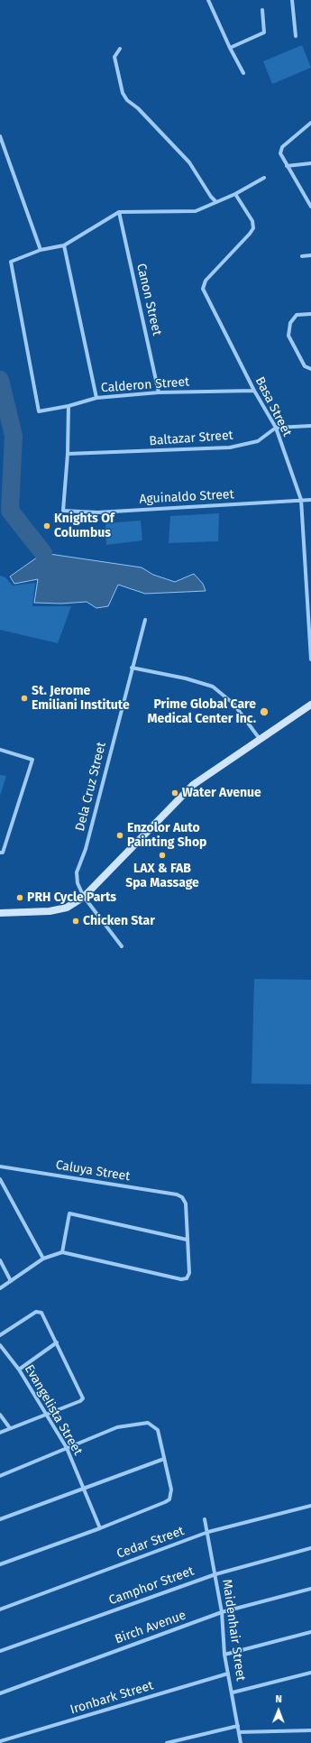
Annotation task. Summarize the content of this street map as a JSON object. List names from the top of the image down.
{
  "streets": {
    "street": [
      "Canon Street",
      "Calderon Street",
      "Basa Street",
      "Baltazar Street",
      "Aguinaldo Street",
      "Dela Cruz Street",
      "Caluya Street",
      "Evangelista Street",
      "Cedar Street",
      "Camphor Street",
      "Birch Avenue",
      "Maidenhair Street",
      "Ironbark Street"
    ]
  },
  "crossings": [
    ["Canon Street", "Calderon Street"],
    ["Calderon Street", "Basa Street"],
    ["Basa Street", "Baltazar Street"],
    ["Basa Street", "Aguinaldo Street"],
    ["Baltazar Street", "Aguinaldo Street"],
    ["Cedar Street", "Maidenhair Street"],
    ["Camphor Street", "Maidenhair Street"],
    ["Birch Avenue", "Maidenhair Street"],
    ["Maidenhair Street", "Ironbark Street"]
  ],
  "places": [
    "Knights Of Columbus",
    "St. Jerome Emiliani Institute",
    "Prime Global Care Medical Center Inc.",
    "Water Avenue",
    "Enzolor Auto Painting Shop",
    "LAX & FAB Spa Massage",
    "PRH Cycle Parts",
    "Chicken Star"
  ],
  "north": "top"
}
